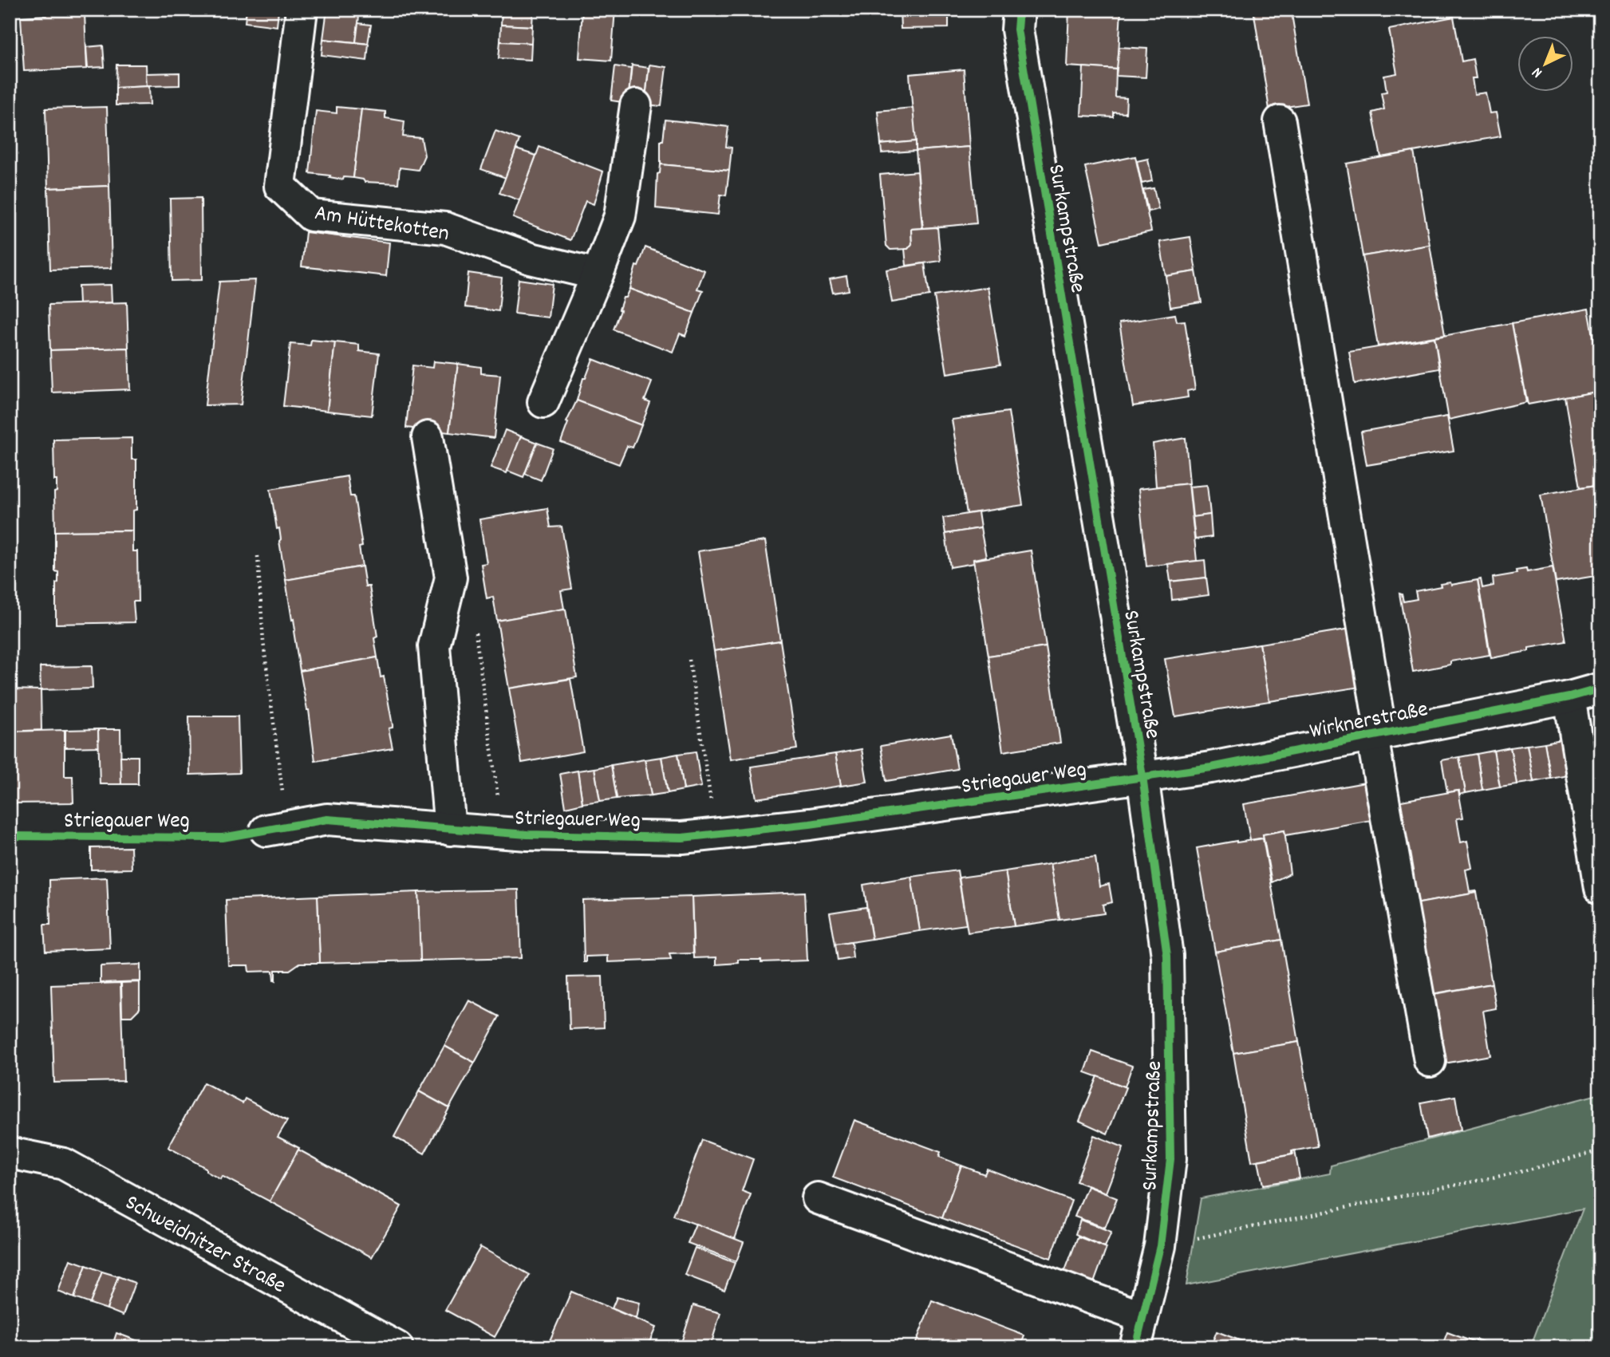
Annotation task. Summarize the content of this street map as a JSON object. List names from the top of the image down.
{
  "streets": {
    "street": [
      "Am Hüttekotten",
      "Surkampstraße",
      "Wirknerstraße",
      "Striegauer Weg",
      "Schweidnitzer Straße"
    ]
  },
  "crossings": [
    ["Surkampstraße", "Wirknerstraße"],
    ["Surkampstraße", "Striegauer Weg"],
    ["Wirknerstraße", "Striegauer Weg"]
  ],
  "north": "bottom left"
}
